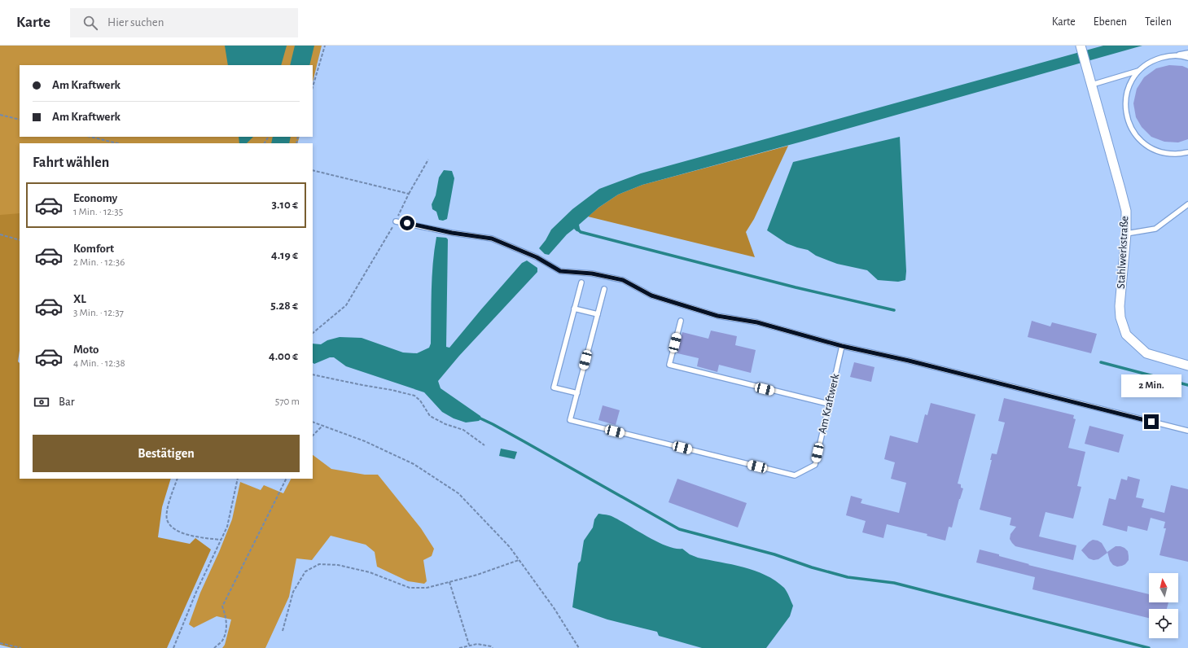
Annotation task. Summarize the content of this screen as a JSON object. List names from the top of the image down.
{
  "streets": {
    "street": ["Stahlwerkstraße"],
    "lane": ["Am Kraftwerk"]
  },
  "north": "top",
  "page": {
    "header": "Karte",
    "search": "Hier suchen",
    "nav": ["Karte", "Ebenen", "Teilen"],
    "banner": ["Am Kraftwerk", "Am Kraftwerk"],
    "heading": "Fahrt wählen",
    "list": [
      {
        "name": "Economy",
        "note": "1 Min. · 12:35",
        "value": "3.10 €"
      },
      {
        "name": "Komfort",
        "note": "2 Min. · 12:36",
        "value": "4.19 €"
      },
      {
        "name": "XL",
        "note": "3 Min. · 12:37",
        "value": "5.28 €"
      },
      {
        "name": "Moto",
        "note": "4 Min. · 12:38",
        "value": "4.00 €"
      }
    ],
    "bubble": "2 Min.",
    "pay": ["Bar", "570 m"],
    "buttons": "Bestätigen"
  }
}
